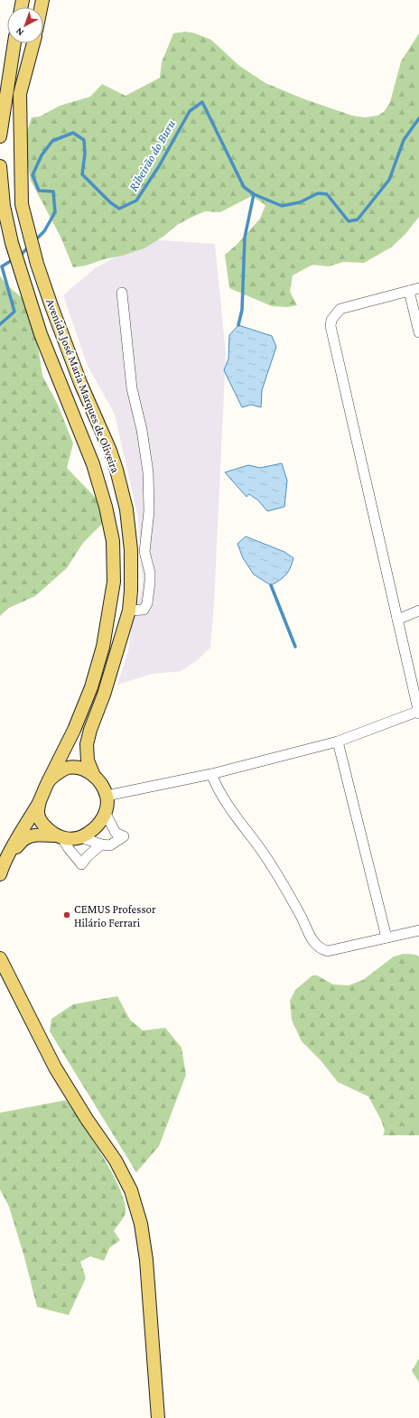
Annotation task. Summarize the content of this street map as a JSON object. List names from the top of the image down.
{
  "streets": {
    "main road": ["Avenida José Maria Marques de Oliveira"]
  },
  "water": ["Ribeirão do Buru"],
  "places": ["CEMUS Professor Hilário Ferrari"],
  "north": "bottom left"
}
